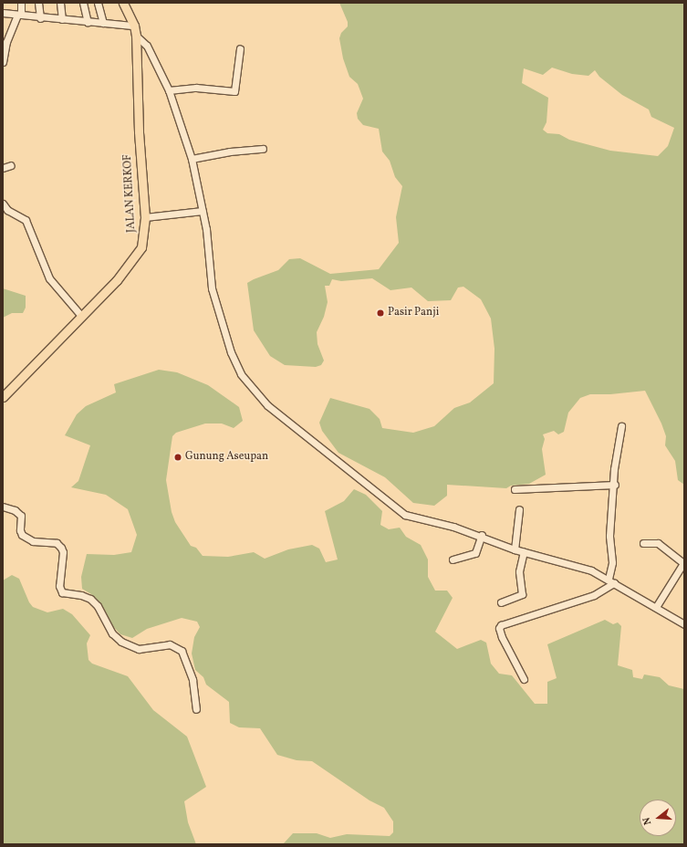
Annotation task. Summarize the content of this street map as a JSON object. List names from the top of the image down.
{
  "streets": {
    "main road": ["JALAN KERKOF"]
  },
  "places": ["Pasir Panji", "Gunung Aseupan"],
  "north": "left"
}
